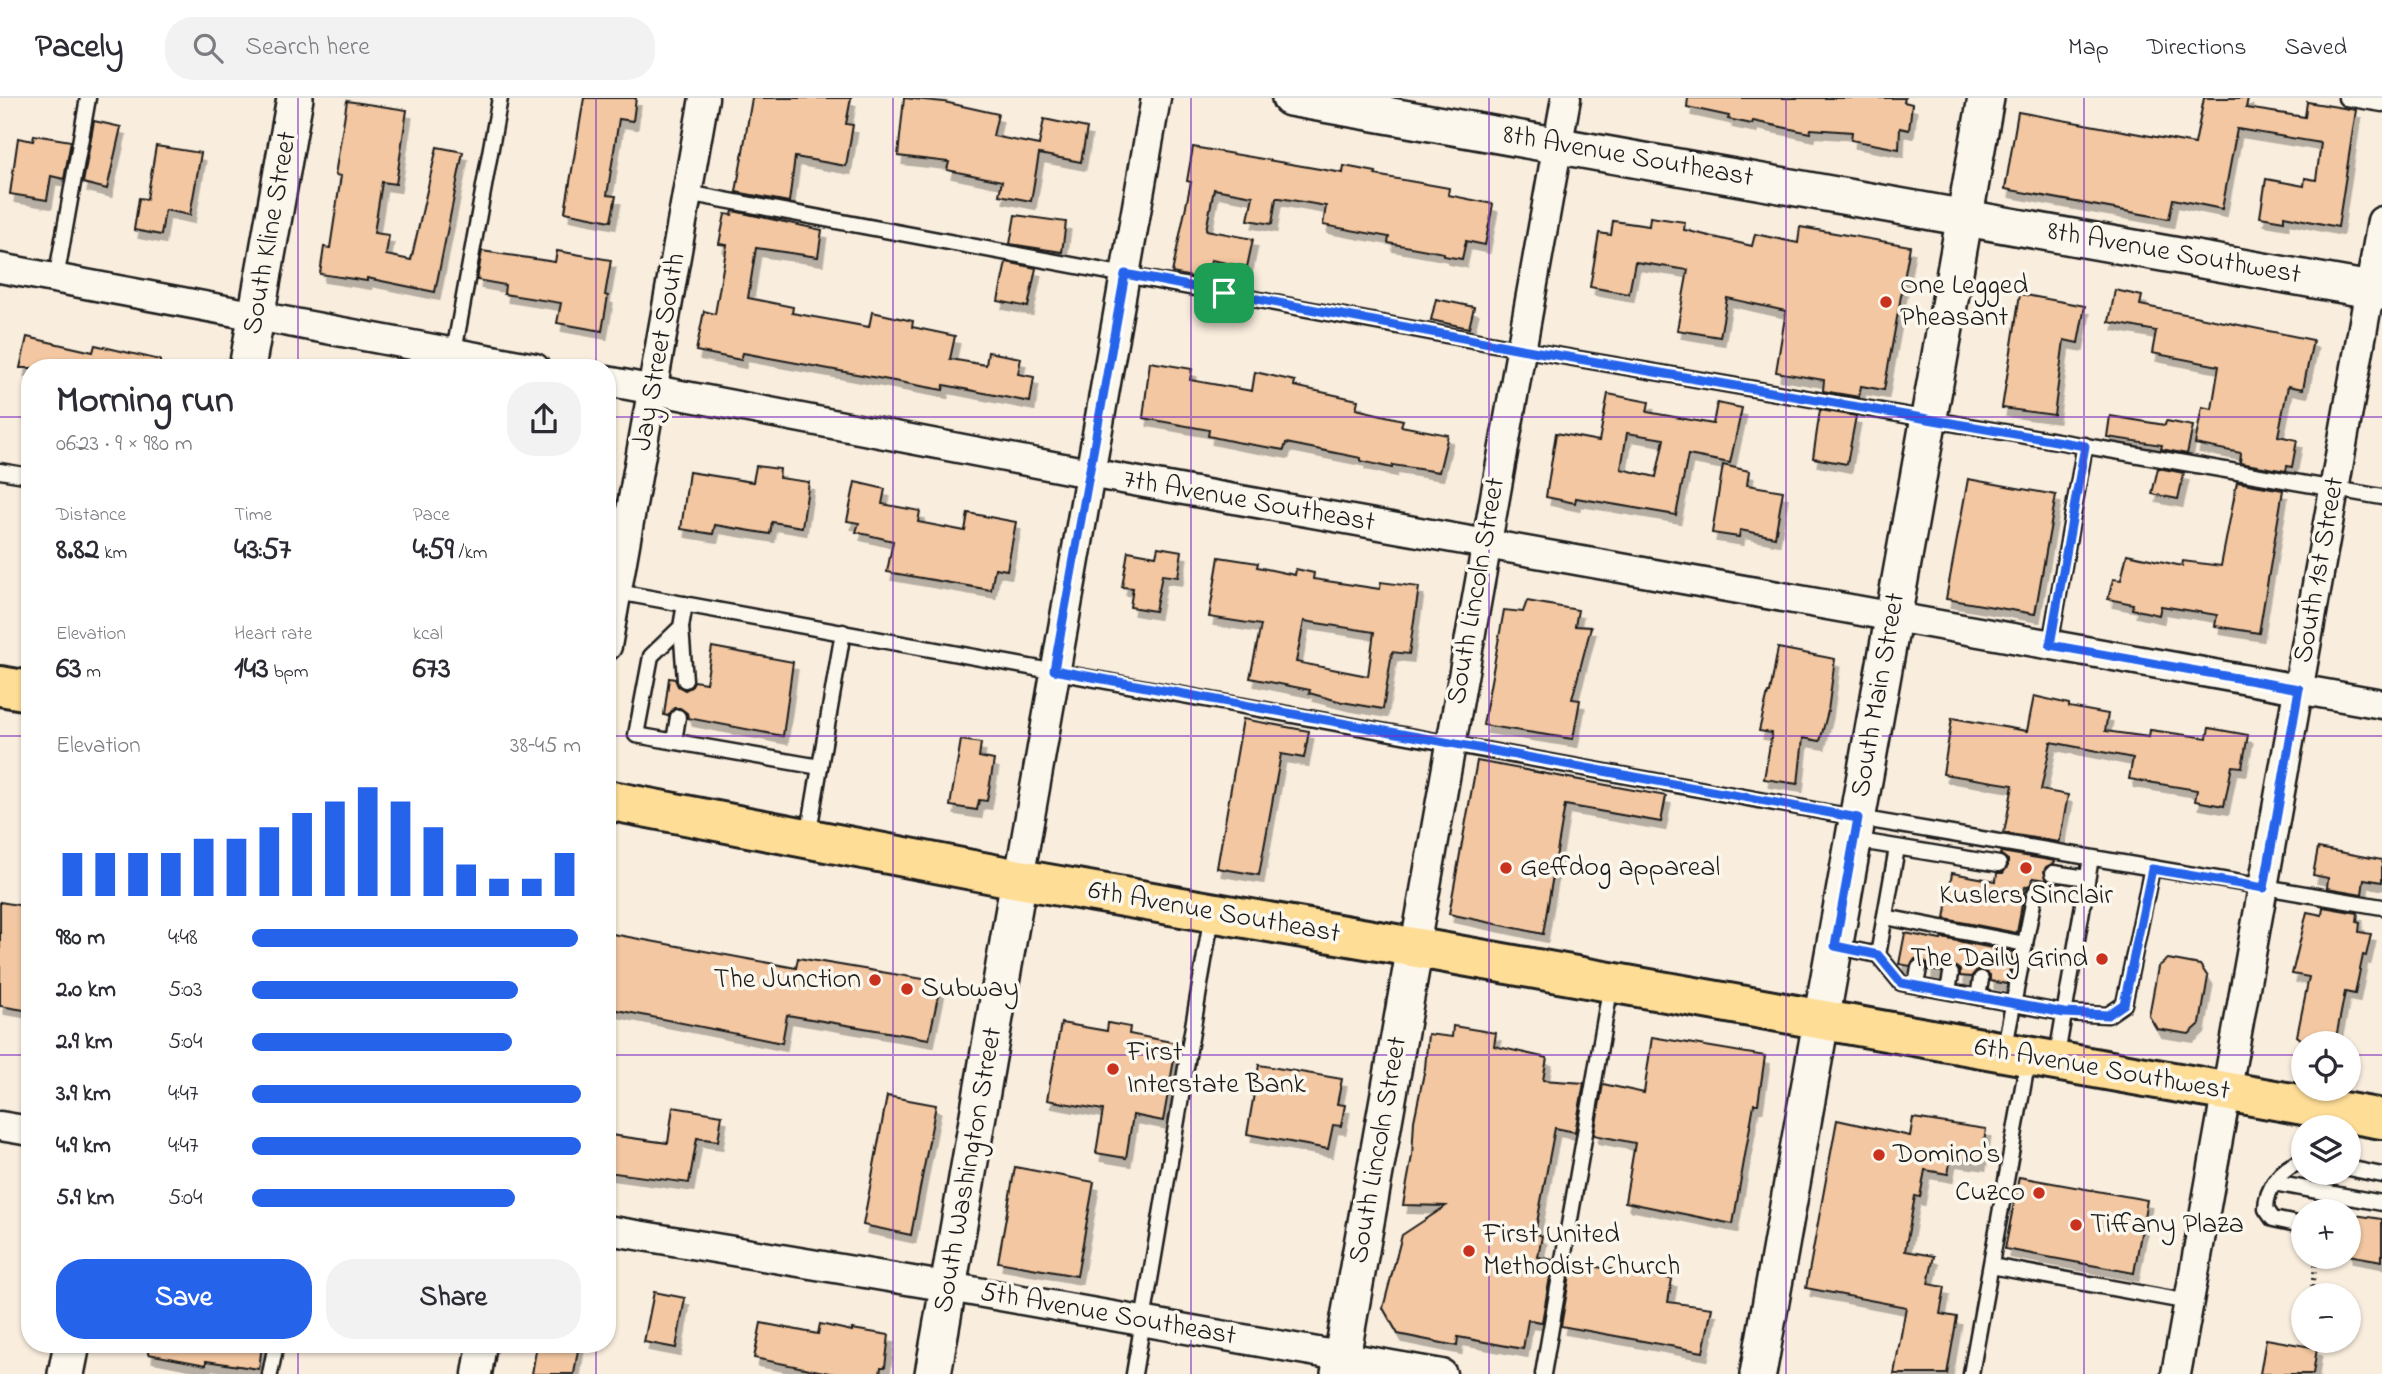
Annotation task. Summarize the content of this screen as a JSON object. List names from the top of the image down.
{
  "streets": {
    "highway": ["6th Avenue Southeast", "6th Avenue Southwest"],
    "street": [
      "8th Avenue Southeast",
      "South Kline Street",
      "8th Avenue Southwest",
      "Jay Street South",
      "7th Avenue Southeast",
      "South 1st Street",
      "South Lincoln Street",
      "South Main Street",
      "South Washington Street",
      "5th Avenue Southeast"
    ]
  },
  "crossings": [
    ["8th Avenue Southeast", "8th Avenue Southwest"],
    ["8th Avenue Southeast", "South Lincoln Street"],
    ["8th Avenue Southeast", "South Main Street"],
    ["8th Avenue Southwest", "South 1st Street"],
    ["8th Avenue Southwest", "South Main Street"],
    ["Jay Street South", "7th Avenue Southeast"],
    ["7th Avenue Southeast", "South 1st Street"],
    ["7th Avenue Southeast", "South Lincoln Street"],
    ["7th Avenue Southeast", "South Main Street"],
    ["7th Avenue Southeast", "South Washington Street"],
    ["South 1st Street", "6th Avenue Southwest"],
    ["South Lincoln Street", "6th Avenue Southeast"],
    ["South Lincoln Street", "5th Avenue Southeast"],
    ["South Main Street", "6th Avenue Southeast"],
    ["South Main Street", "6th Avenue Southwest"],
    ["6th Avenue Southeast", "6th Avenue Southwest"],
    ["6th Avenue Southeast", "South Washington Street"],
    ["South Washington Street", "5th Avenue Southeast"]
  ],
  "places": [
    "One Legged Pheasant",
    "Geffdog appareal",
    "Kuslers Sinclair",
    "The Daily Grind",
    "The Junction",
    "Subway",
    "First Interstate Bank",
    "Domino's",
    "Cuzco",
    "Tiffany Plaza",
    "First United Methodist Church"
  ],
  "page": {
    "header": "Pacely",
    "search": "Search here",
    "nav": ["Map", "Directions", "Saved"],
    "heading": ["Morning run", "06:23 · 9 × 980 m"],
    "stats": [
      ["Distance", "8.82 km"],
      ["Time", "43:57"],
      ["Pace", "4:59 /km"],
      ["Elevation", "63 m"],
      ["Heart rate", "143 bpm"],
      ["kcal", "673"]
    ],
    "chart": ["Elevation", "38–45 m"],
    "list": [
      {
        "name": "980 m",
        "note": "4:48"
      },
      {
        "name": "2.0 km",
        "note": "5:03"
      },
      {
        "name": "2.9 km",
        "note": "5:04"
      },
      {
        "name": "3.9 km",
        "note": "4:47"
      },
      {
        "name": "4.9 km",
        "note": "4:47"
      },
      {
        "name": "5.9 km",
        "note": "5:04"
      }
    ],
    "map_buttons": ["+", "−"],
    "buttons": ["Save", "Share"]
  }
}
